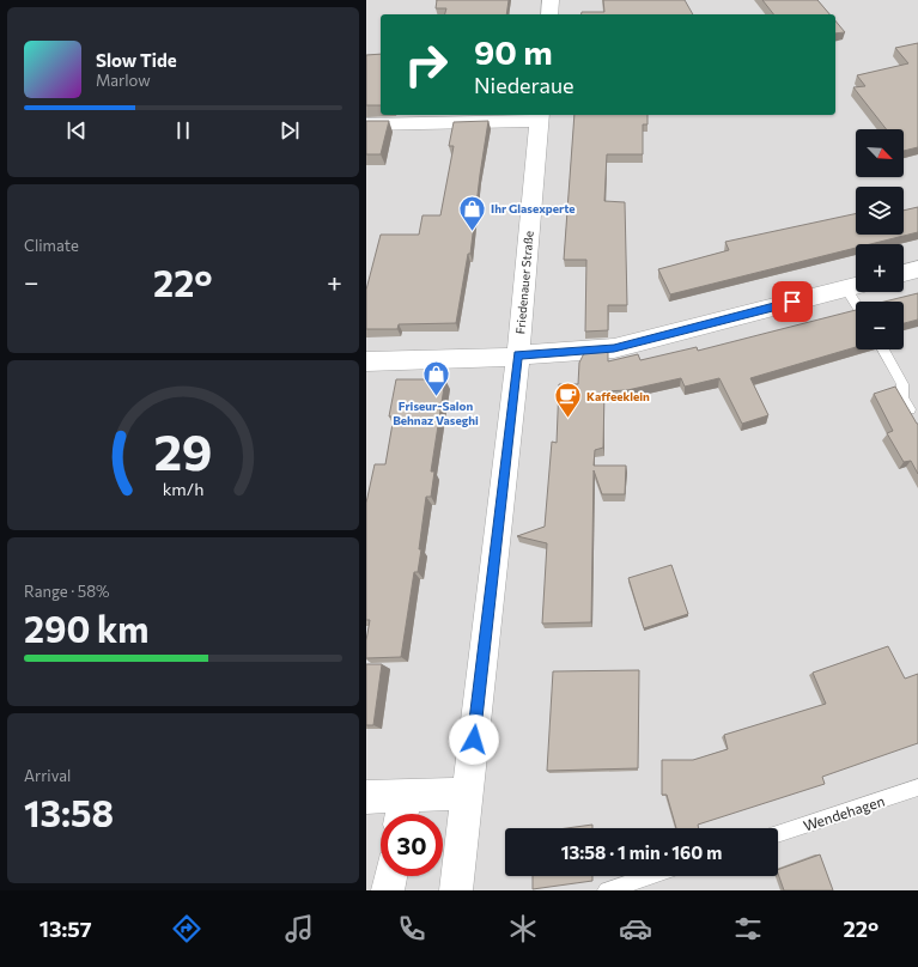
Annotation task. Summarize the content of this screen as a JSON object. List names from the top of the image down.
{
  "streets": {
    "street": ["Friedenauer Straße"],
    "lane": ["Wendehagen"]
  },
  "places": {
    "shop": ["Ihr Glasexperte", "Friseur-Salon Behnaz Vaseghi"],
    "cafe": ["Kaffeeklein"]
  },
  "north": "bottom right",
  "page": {
    "turn": ["90 m", "Niederaue"],
    "song": ["Slow Tide", "Marlow"],
    "map_buttons": ["+", "−"],
    "tile": [
      "Climate",
      ["Range · 58%", "290 km"],
      ["Arrival", "13:58"]
    ],
    "heat": ["−", "22°", "+"],
    "limit": "30",
    "trip": "13:58 · 1 min · 160 m",
    "tabs": ["13:57", "22°"],
    "gauge": ["29", "km/h"]
  }
}
